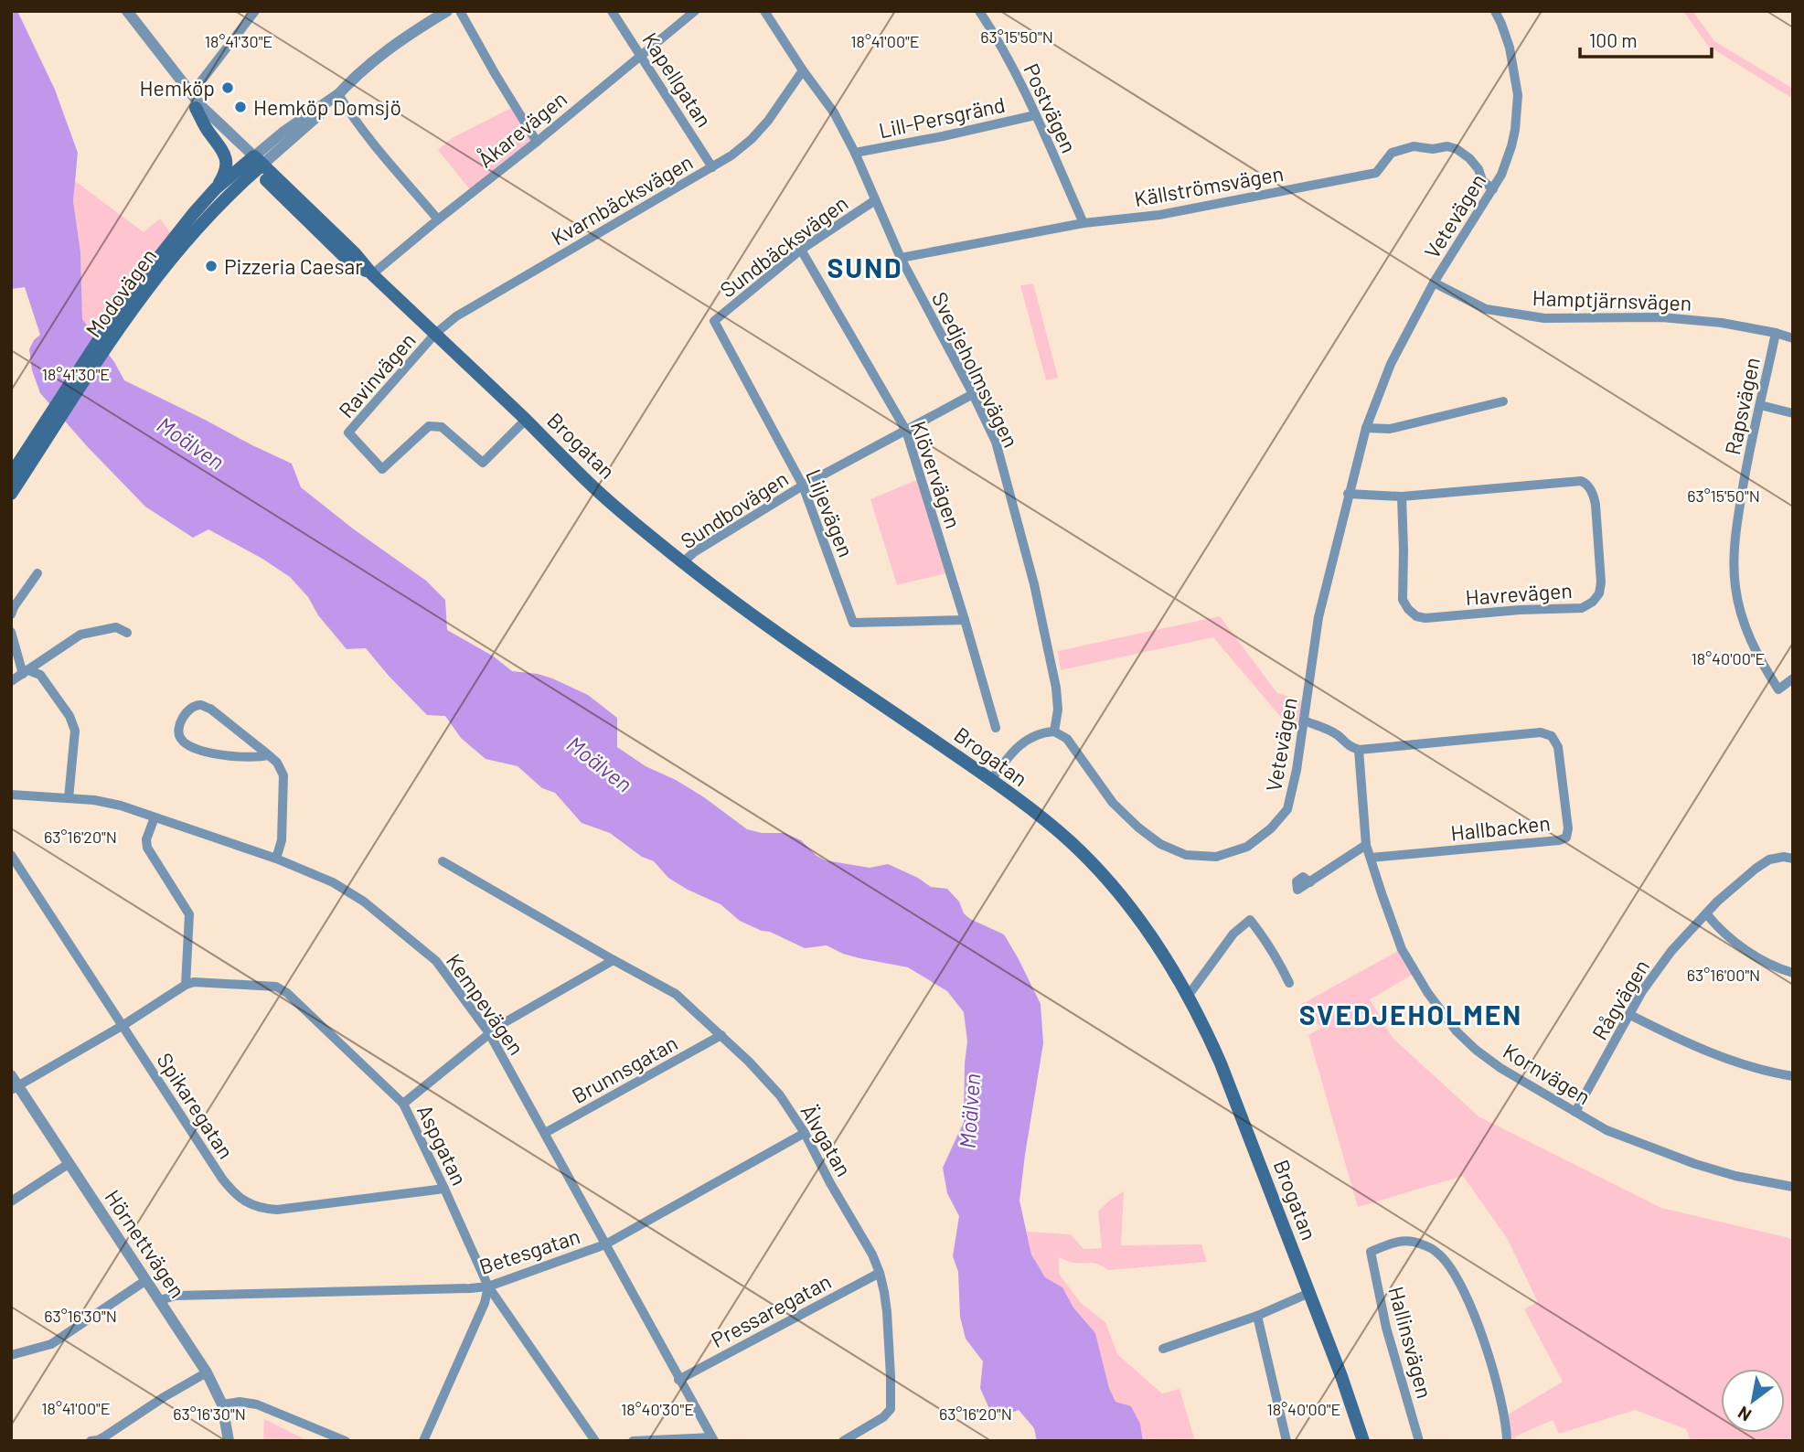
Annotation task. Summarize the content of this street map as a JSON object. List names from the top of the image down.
{
  "streets": {
    "main road": ["Modovägen", "Brogatan"],
    "street": [
      "Kapellgatan",
      "Postvägen",
      "Lill-Persgränd",
      "Åkarevägen",
      "Källströmsvägen",
      "Kvarnbäcksvägen",
      "Vetevägen",
      "Sundbäcksvägen",
      "Hamptjärnsvägen",
      "Svedjeholmsvägen",
      "Ravinvägen",
      "Rapsvägen",
      "Klövervägen",
      "Sundbovägen",
      "Liljevägen",
      "Havrevägen",
      "Hallbacken",
      "Rågvägen",
      "Kempevägen",
      "Brunnsgatan",
      "Kornvägen",
      "Spikaregatan",
      "Älvgatan",
      "Aspgatan",
      "Hörnettvägen",
      "Betesgatan",
      "Pressaregatan",
      "Hallinsvägen"
    ]
  },
  "crossings": [
    ["Kapellgatan", "Åkarevägen"],
    ["Kapellgatan", "Kvarnbäcksvägen"],
    ["Postvägen", "Lill-Persgränd"],
    ["Postvägen", "Källströmsvägen"],
    ["Lill-Persgränd", "Svedjeholmsvägen"],
    ["Åkarevägen", "Brogatan"],
    ["Källströmsvägen", "Vetevägen"],
    ["Källströmsvägen", "Svedjeholmsvägen"],
    ["Kvarnbäcksvägen", "Svedjeholmsvägen"],
    ["Kvarnbäcksvägen", "Ravinvägen"],
    ["Kvarnbäcksvägen", "Brogatan"],
    ["Vetevägen", "Hamptjärnsvägen"],
    ["Vetevägen", "Svedjeholmsvägen"],
    ["Vetevägen", "Havrevägen"],
    ["Sundbäcksvägen", "Svedjeholmsvägen"],
    ["Sundbäcksvägen", "Klövervägen"],
    ["Sundbäcksvägen", "Liljevägen"],
    ["Modovägen", "Brogatan"],
    ["Hamptjärnsvägen", "Rapsvägen"],
    ["Svedjeholmsvägen", "Sundbovägen"],
    ["Ravinvägen", "Brogatan"],
    ["Brogatan", "Sundbovägen"],
    ["Klövervägen", "Sundbovägen"],
    ["Klövervägen", "Liljevägen"],
    ["Sundbovägen", "Liljevägen"],
    ["Hallbacken", "Kornvägen"],
    ["Rågvägen", "Kornvägen"],
    ["Kempevägen", "Brunnsgatan"],
    ["Kempevägen", "Betesgatan"],
    ["Kempevägen", "Pressaregatan"],
    ["Brunnsgatan", "Älvgatan"],
    ["Spikaregatan", "Aspgatan"],
    ["Älvgatan", "Betesgatan"],
    ["Älvgatan", "Pressaregatan"],
    ["Aspgatan", "Betesgatan"],
    ["Hörnettvägen", "Betesgatan"]
  ],
  "districts": ["SUND", "SVEDJEHOLMEN"],
  "water": ["Moälven"],
  "places": ["Hemköp", "Hemköp Domsjö", "Pizzeria Caesar"],
  "scale_bar": "100 m",
  "north": "bottom left",
  "coordinates": [
    "63°15'50\"N",
    "18°41'30\"E",
    "18°41'00\"E",
    "18°40'00\"E",
    "63°16'20\"N",
    "63°16'00\"N",
    "63°16'30\"N",
    "18°40'30\"E"
  ]
}
